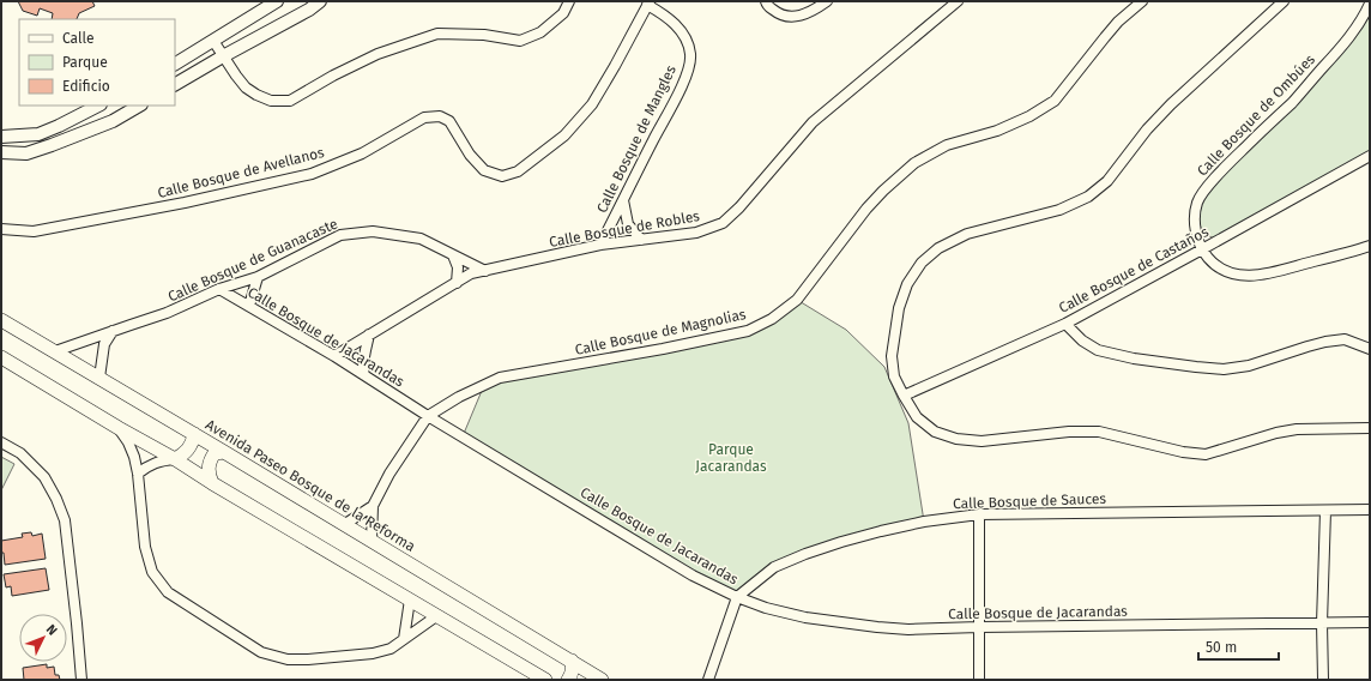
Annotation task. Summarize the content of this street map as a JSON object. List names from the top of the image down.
{
  "streets": {
    "main road": ["Avenida Paseo Bosque de la Reforma"],
    "street": [
      "Calle Bosque de Ombúes",
      "Calle Bosque de Mangles",
      "Calle Bosque de Avellanos",
      "Calle Bosque de Robles",
      "Calle Bosque de Guanacaste",
      "Calle Bosque de Castaños",
      "Calle Bosque de Magnolias",
      "Calle Bosque de Jacarandas",
      "Calle Bosque de Sauces"
    ]
  },
  "crossings": [
    ["Calle Bosque de Ombúes", "Calle Bosque de Castaños"],
    ["Calle Bosque de Mangles", "Calle Bosque de Avellanos"],
    ["Calle Bosque de Mangles", "Calle Bosque de Robles"],
    ["Calle Bosque de Robles", "Calle Bosque de Guanacaste"],
    ["Calle Bosque de Robles", "Calle Bosque de Jacarandas"],
    ["Calle Bosque de Guanacaste", "Calle Bosque de Jacarandas"],
    ["Calle Bosque de Guanacaste", "Avenida Paseo Bosque de la Reforma"],
    ["Calle Bosque de Magnolias", "Calle Bosque de Jacarandas"],
    ["Calle Bosque de Magnolias", "Avenida Paseo Bosque de la Reforma"],
    ["Calle Bosque de Jacarandas", "Calle Bosque de Sauces"]
  ],
  "parks": ["Parque Jacarandas"],
  "legend": ["Calle", "Parque", "Edificio"],
  "scale_bar": "50 m",
  "north": "top right"
}
